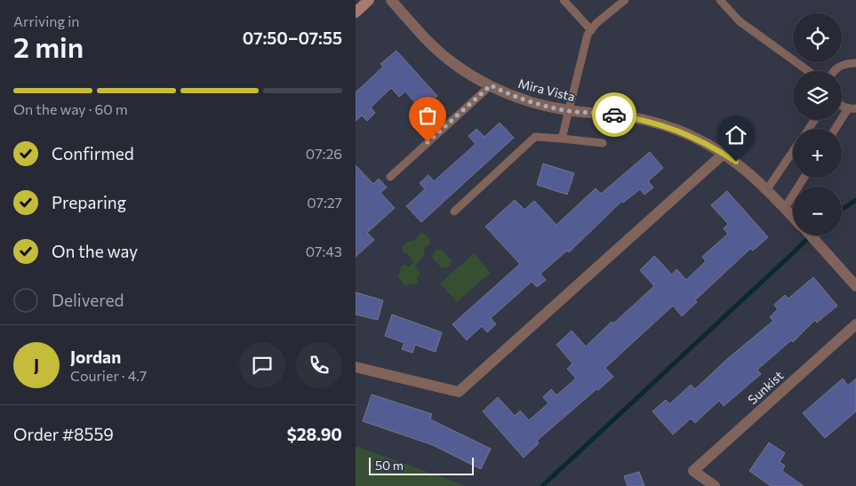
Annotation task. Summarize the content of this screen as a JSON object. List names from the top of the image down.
{
  "streets": {
    "street": ["Mira Vista", "Sunkist"]
  },
  "scale_bar": "50 m",
  "page": {
    "heading": ["2 min", "Arriving in", "07:50–07:55"],
    "panel": [
      "Jordan",
      "Courier · 4.7",
      "Order #8559",
      "$28.90"
    ],
    "map_buttons": ["+", "−"],
    "bar": "On the way · 60 m",
    "list": [
      ["Confirmed", "07:26"],
      ["Preparing", "07:27"],
      ["On the way", "07:43"],
      "Delivered"
    ],
    "round": "J",
    "scale": "50 m"
  }
}
